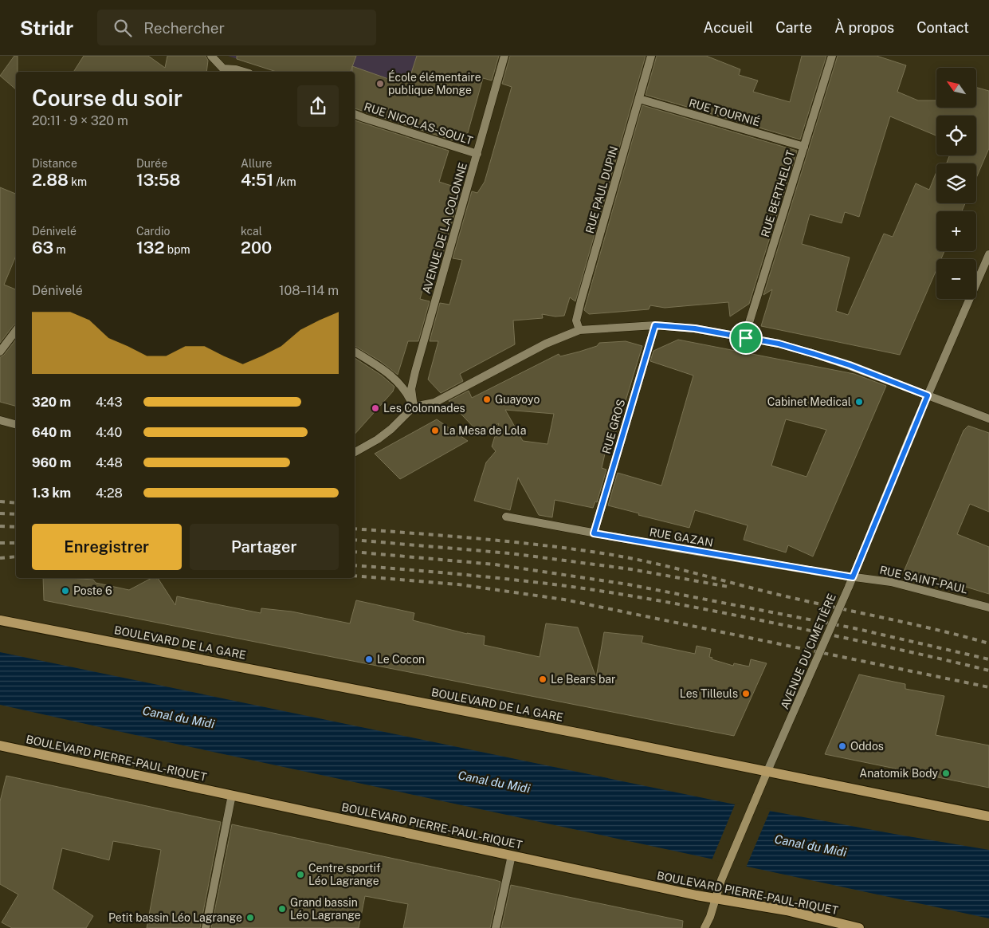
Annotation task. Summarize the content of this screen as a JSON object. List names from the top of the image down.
{
  "streets": {
    "main road": ["BOULEVARD DE LA GARE", "BOULEVARD PIERRE-PAUL-RIQUET"],
    "street": [
      "RUE TOURNIÉ",
      "RUE NICOLAS-SOULT",
      "RUE PAUL DUPIN",
      "RUE BERTHELOT",
      "AVENUE DE LA COLONNE",
      "RUE GROS",
      "RUE GAZAN",
      "RUE SAINT-PAUL",
      "AVENUE DU CIMETIÈRE"
    ]
  },
  "crossings": [
    ["RUE TOURNIÉ", "RUE PAUL DUPIN"],
    ["RUE TOURNIÉ", "RUE BERTHELOT"],
    ["RUE NICOLAS-SOULT", "AVENUE DE LA COLONNE"],
    ["RUE GROS", "RUE GAZAN"],
    ["RUE GAZAN", "RUE SAINT-PAUL"],
    ["RUE GAZAN", "AVENUE DU CIMETIÈRE"],
    ["RUE SAINT-PAUL", "AVENUE DU CIMETIÈRE"],
    ["BOULEVARD DE LA GARE", "AVENUE DU CIMETIÈRE"]
  ],
  "water": ["Canal du Midi"],
  "places": [
    "École élémentaire publique Monge",
    "Guayoyo",
    "Cabinet Medical",
    "Les Colonnades",
    "La Mesa de Lola",
    "Poste 6",
    "Le Cocon",
    "Le Bears bar",
    "Les Tilleuls",
    "Oddos",
    "Anatomik Body",
    "Centre sportif Léo Lagrange",
    "Grand bassin Léo Lagrange",
    "Petit bassin Léo Lagrange"
  ],
  "north": "top left",
  "page": {
    "header": "Stridr",
    "search": "Rechercher",
    "nav": [
      "Accueil",
      "Carte",
      "À propos",
      "Contact"
    ],
    "map_buttons": ["+", "−"],
    "heading": ["Course du soir", "20:11 · 9 × 320 m"],
    "stats": [
      ["Distance", "2.88 km"],
      ["Durée", "13:58"],
      ["Allure", "4:51 /km"],
      ["Dénivelé", "63 m"],
      ["Cardio", "132 bpm"],
      ["kcal", "200"]
    ],
    "chart": ["Dénivelé", "108–114 m"],
    "list": [
      {
        "name": "320 m",
        "note": "4:43"
      },
      {
        "name": "640 m",
        "note": "4:40"
      },
      {
        "name": "960 m",
        "note": "4:48"
      },
      {
        "name": "1.3 km",
        "note": "4:28"
      }
    ],
    "buttons": ["Enregistrer", "Partager"]
  }
}
